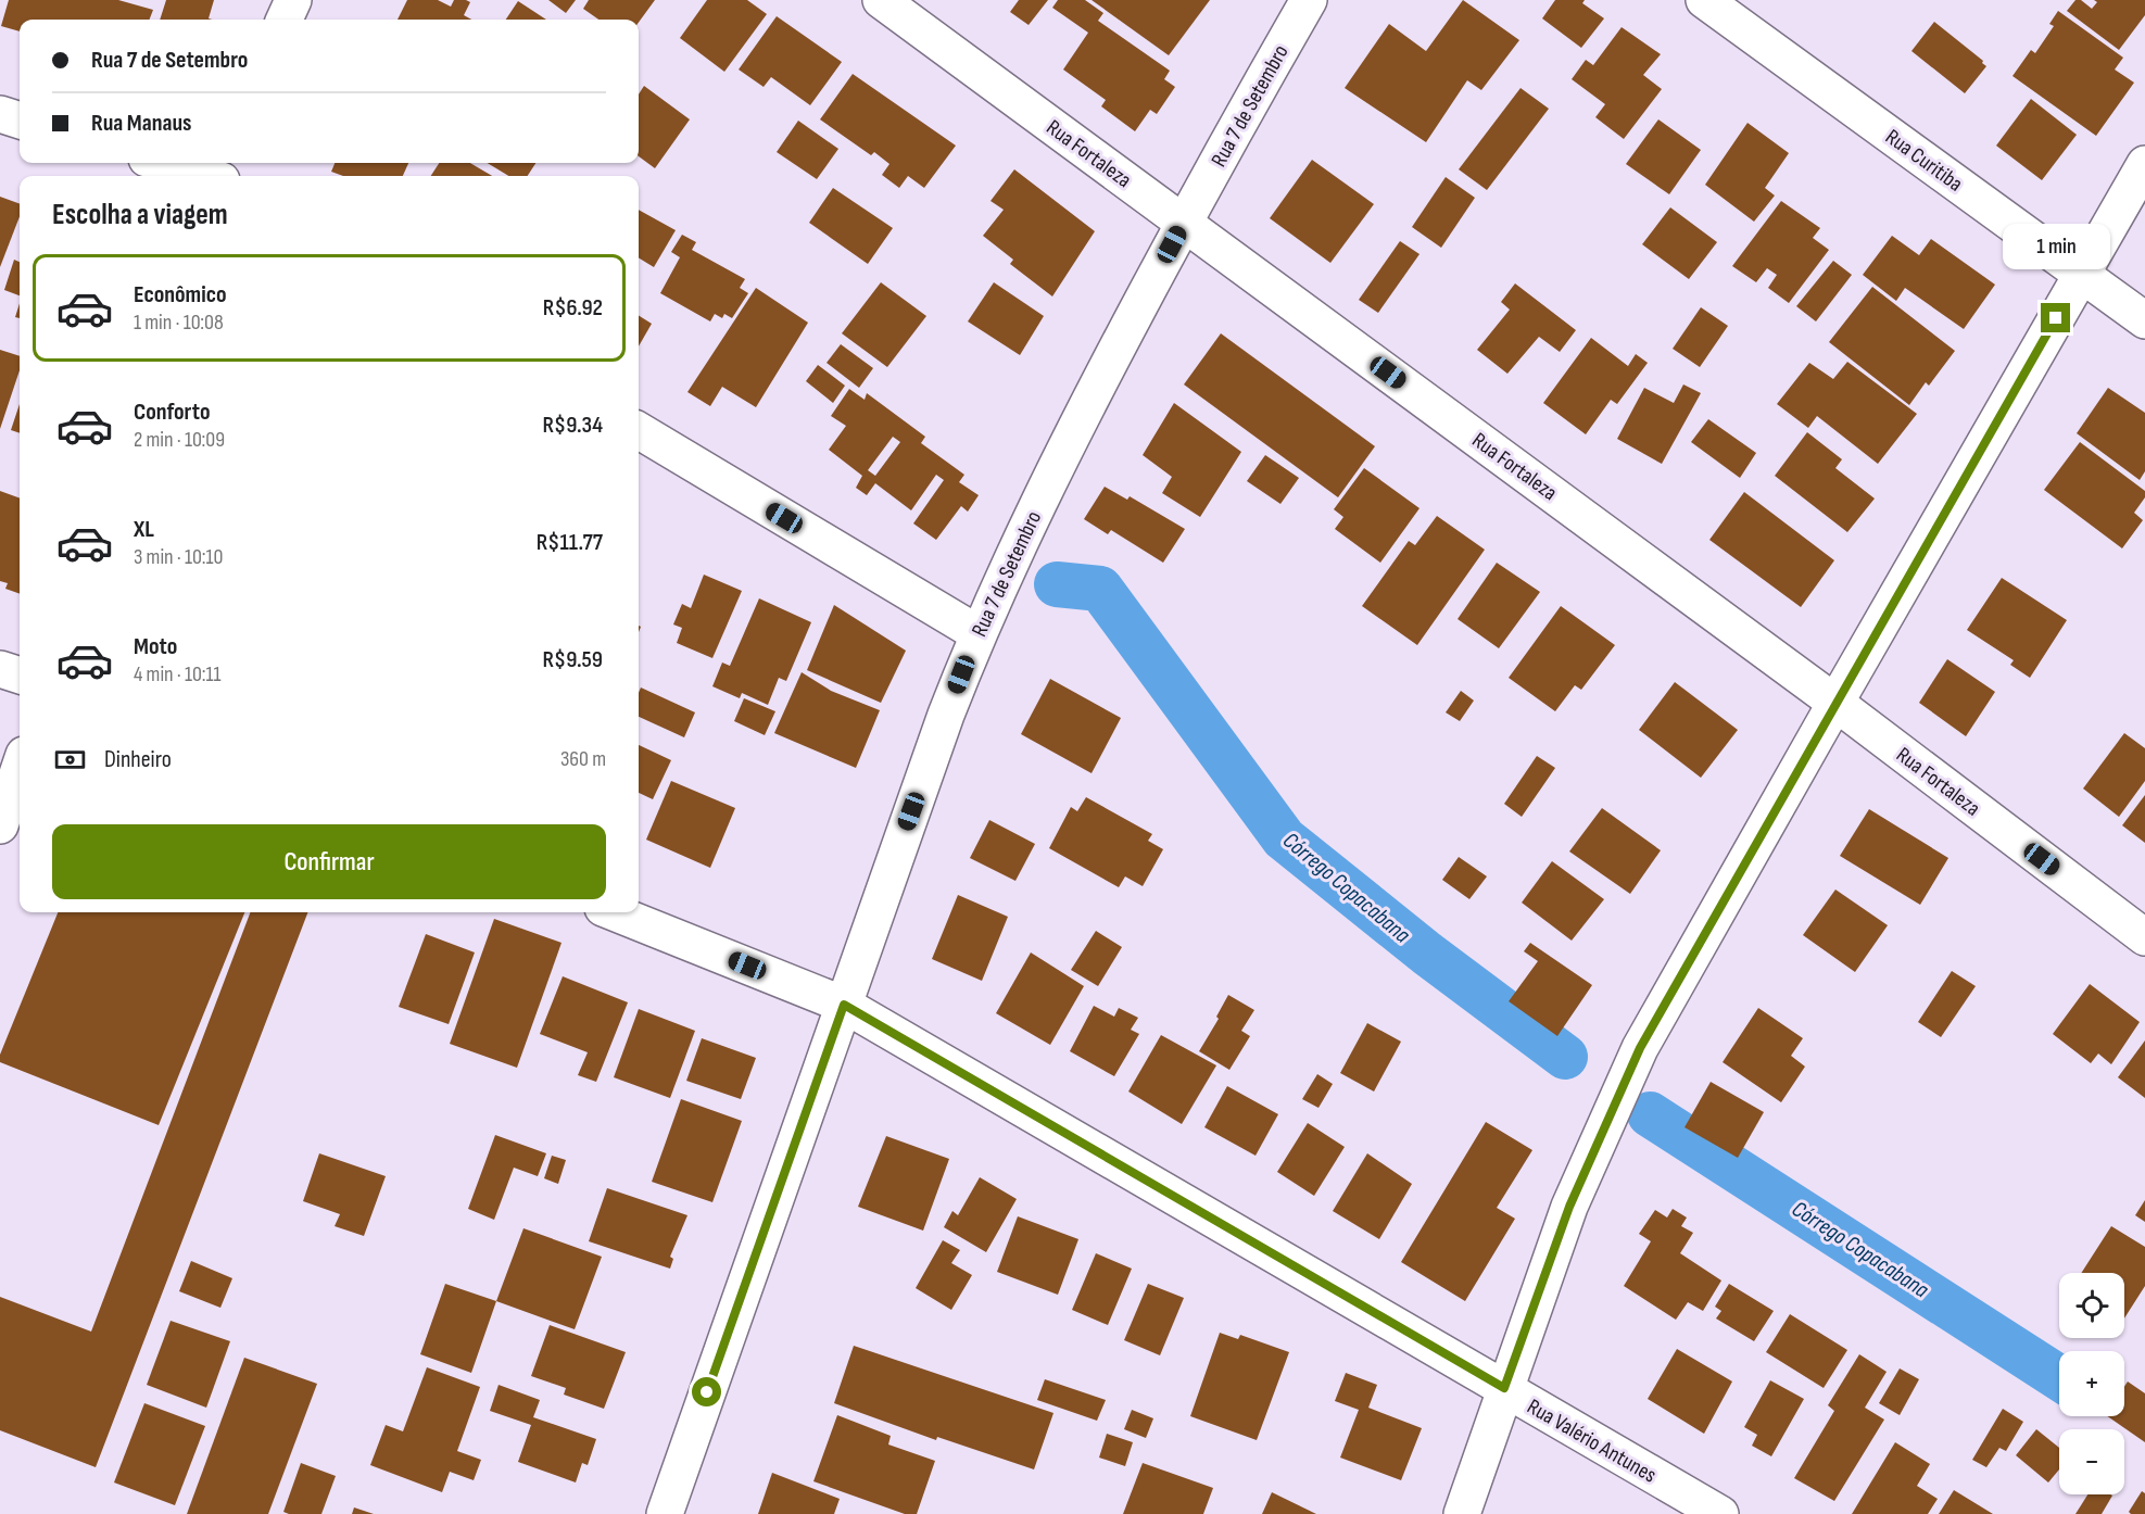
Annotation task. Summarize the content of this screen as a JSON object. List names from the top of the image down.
{
  "streets": {
    "street": [
      "Rua 7 de Setembro",
      "Rua Fortaleza",
      "Rua Curitiba",
      "Rua Valério Antunes"
    ]
  },
  "crossings": [
    ["Rua 7 de Setembro", "Rua Fortaleza"],
    ["Rua 7 de Setembro", "Rua Valério Antunes"]
  ],
  "water": ["Córrego Copacabana"],
  "page": {
    "banner": ["Rua 7 de Setembro", "Rua Manaus"],
    "heading": "Escolha a viagem",
    "bubble": "1 min",
    "list": [
      {
        "name": "Econômico",
        "note": "1 min · 10:08",
        "value": "R$6.92"
      },
      {
        "name": "Conforto",
        "note": "2 min · 10:09",
        "value": "R$9.34"
      },
      {
        "name": "XL",
        "note": "3 min · 10:10",
        "value": "R$11.77"
      },
      {
        "name": "Moto",
        "note": "4 min · 10:11",
        "value": "R$9.59"
      }
    ],
    "pay": ["Dinheiro", "360 m"],
    "buttons": "Confirmar",
    "map_buttons": ["+", "−"]
  }
}
